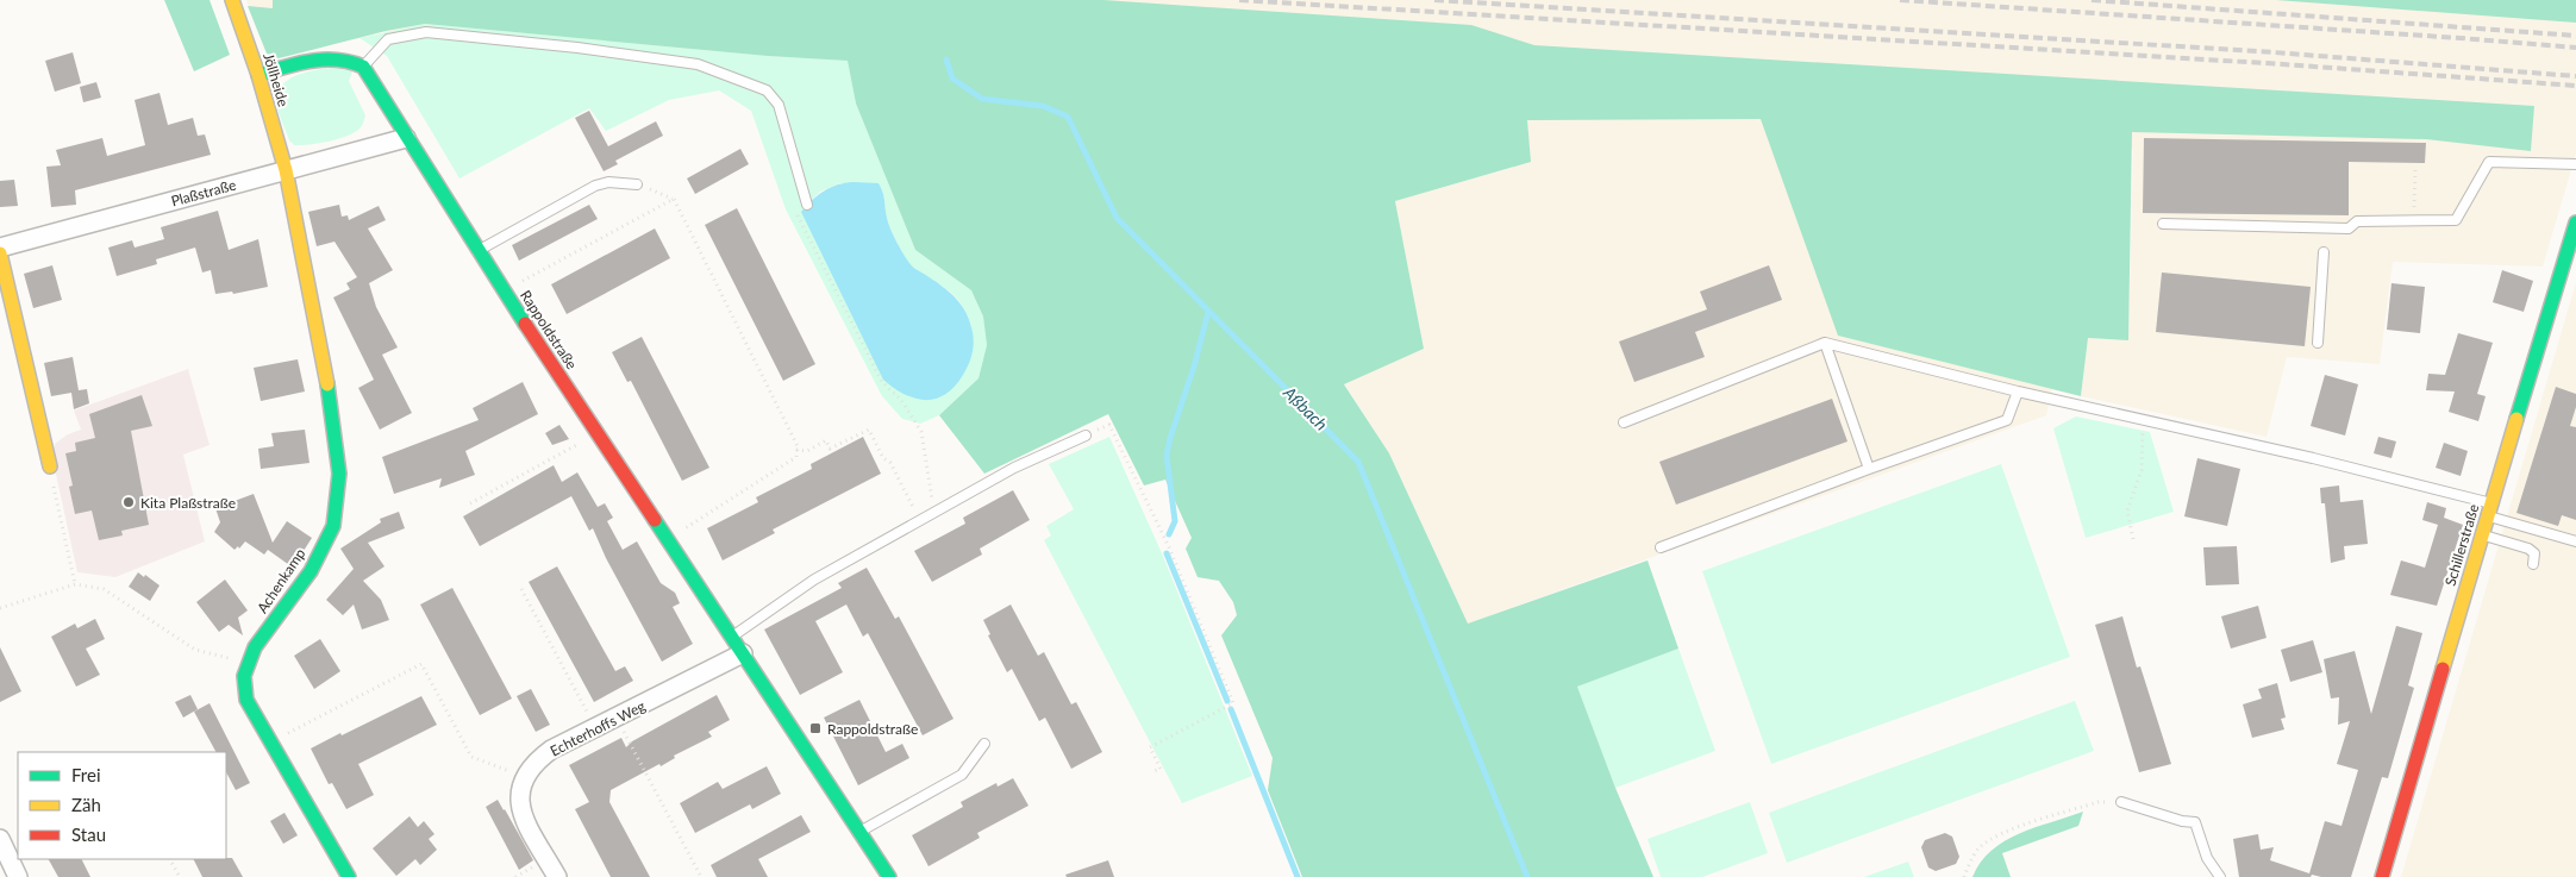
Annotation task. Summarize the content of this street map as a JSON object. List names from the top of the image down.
{
  "streets": {
    "street": [
      "Jöllheide",
      "Plaßstraße",
      "Rappoldstraße",
      "Schillerstraße",
      "Achenkamp",
      "Echterhoffs Weg"
    ]
  },
  "crossings": [
    ["Jöllheide", "Plaßstraße"],
    ["Jöllheide", "Achenkamp"],
    ["Plaßstraße", "Rappoldstraße"],
    ["Plaßstraße", "Achenkamp"],
    ["Rappoldstraße", "Echterhoffs Weg"]
  ],
  "water": ["Aßbach"],
  "places": {
    "other": ["Kita Plaßstraße"],
    "transit": ["Rappoldstraße"]
  },
  "legend": ["Frei", "Zäh", "Stau"]
}
